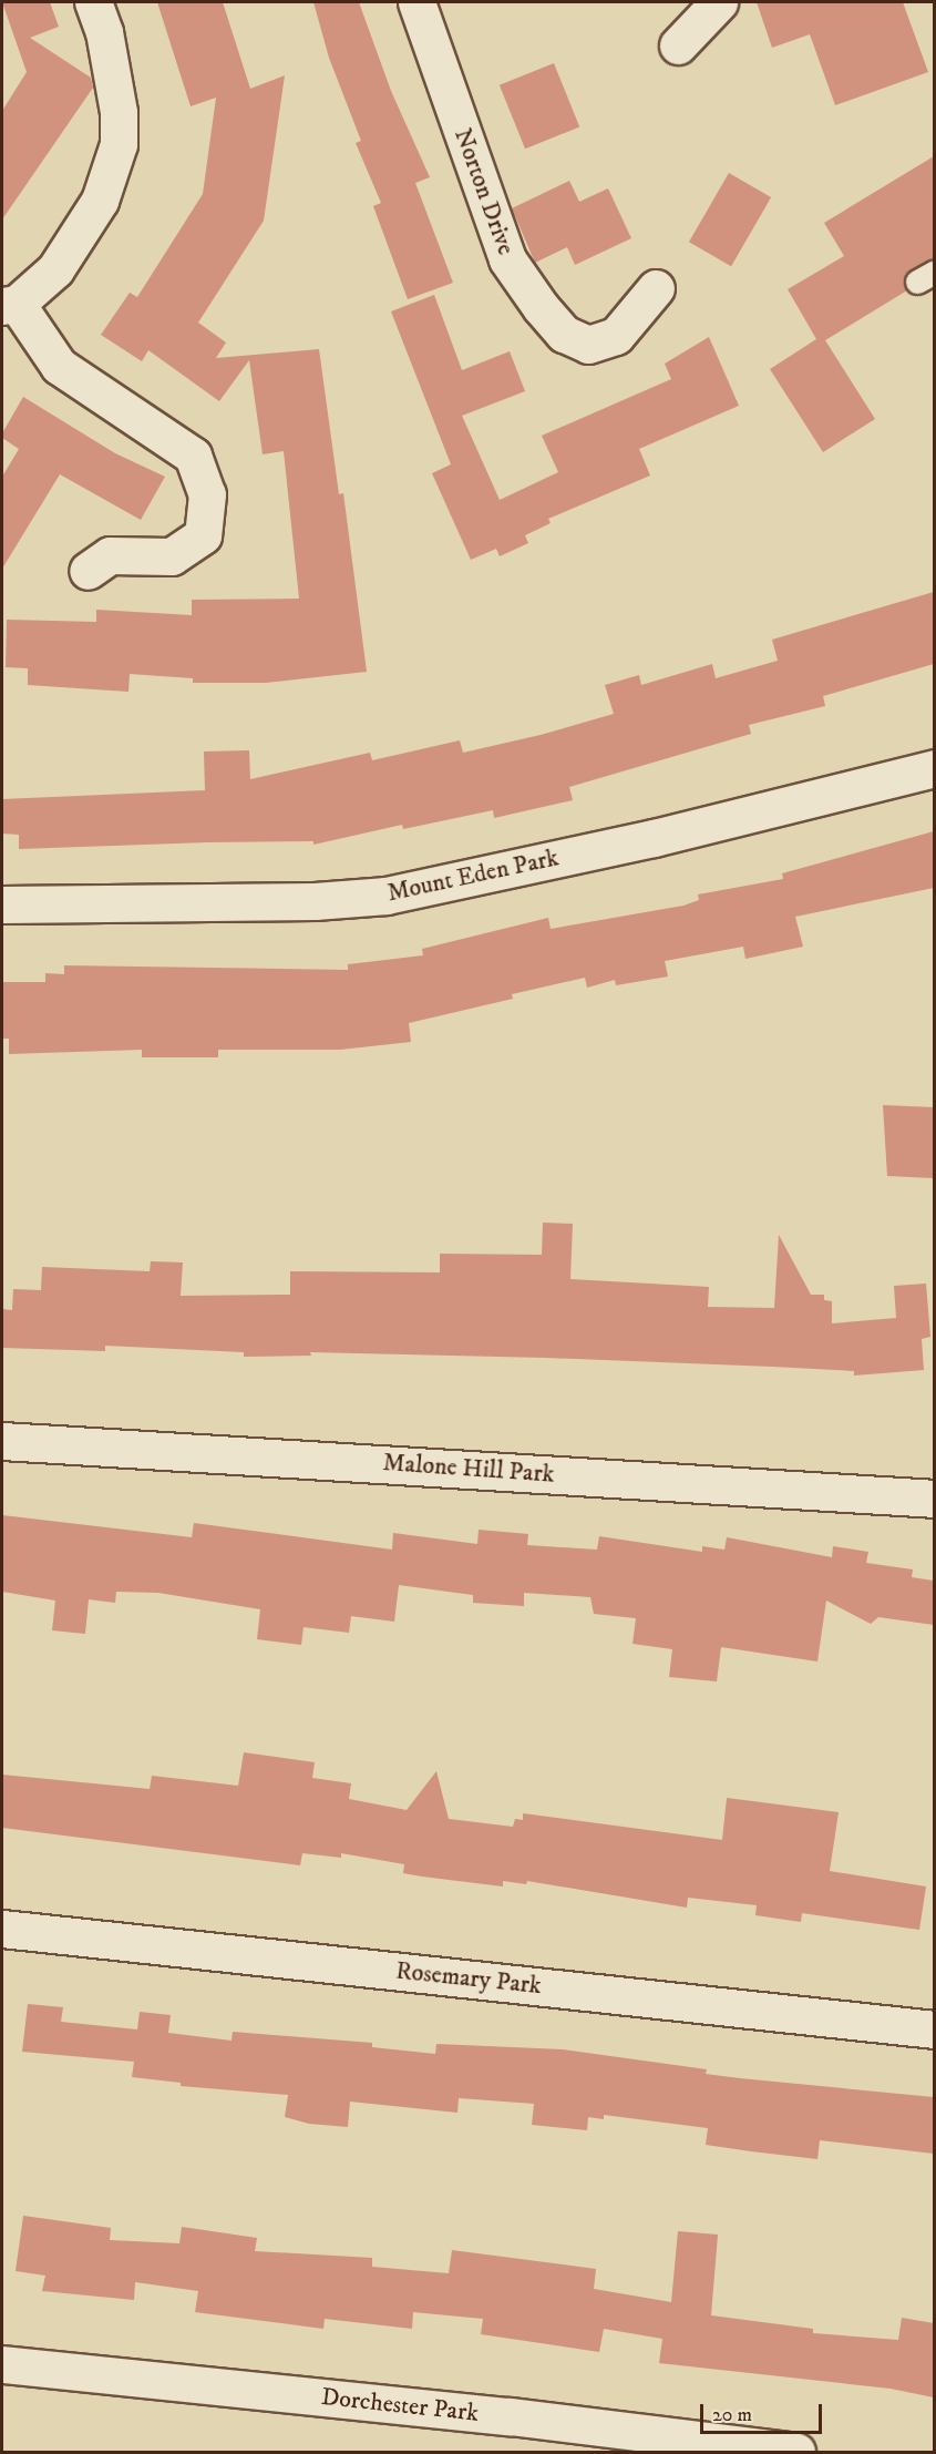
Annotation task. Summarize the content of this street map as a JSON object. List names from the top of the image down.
{
  "streets": {
    "street": [
      "Norton Drive",
      "Mount Eden Park",
      "Malone Hill Park",
      "Rosemary Park",
      "Dorchester Park"
    ]
  },
  "scale_bar": "20 m"
}
